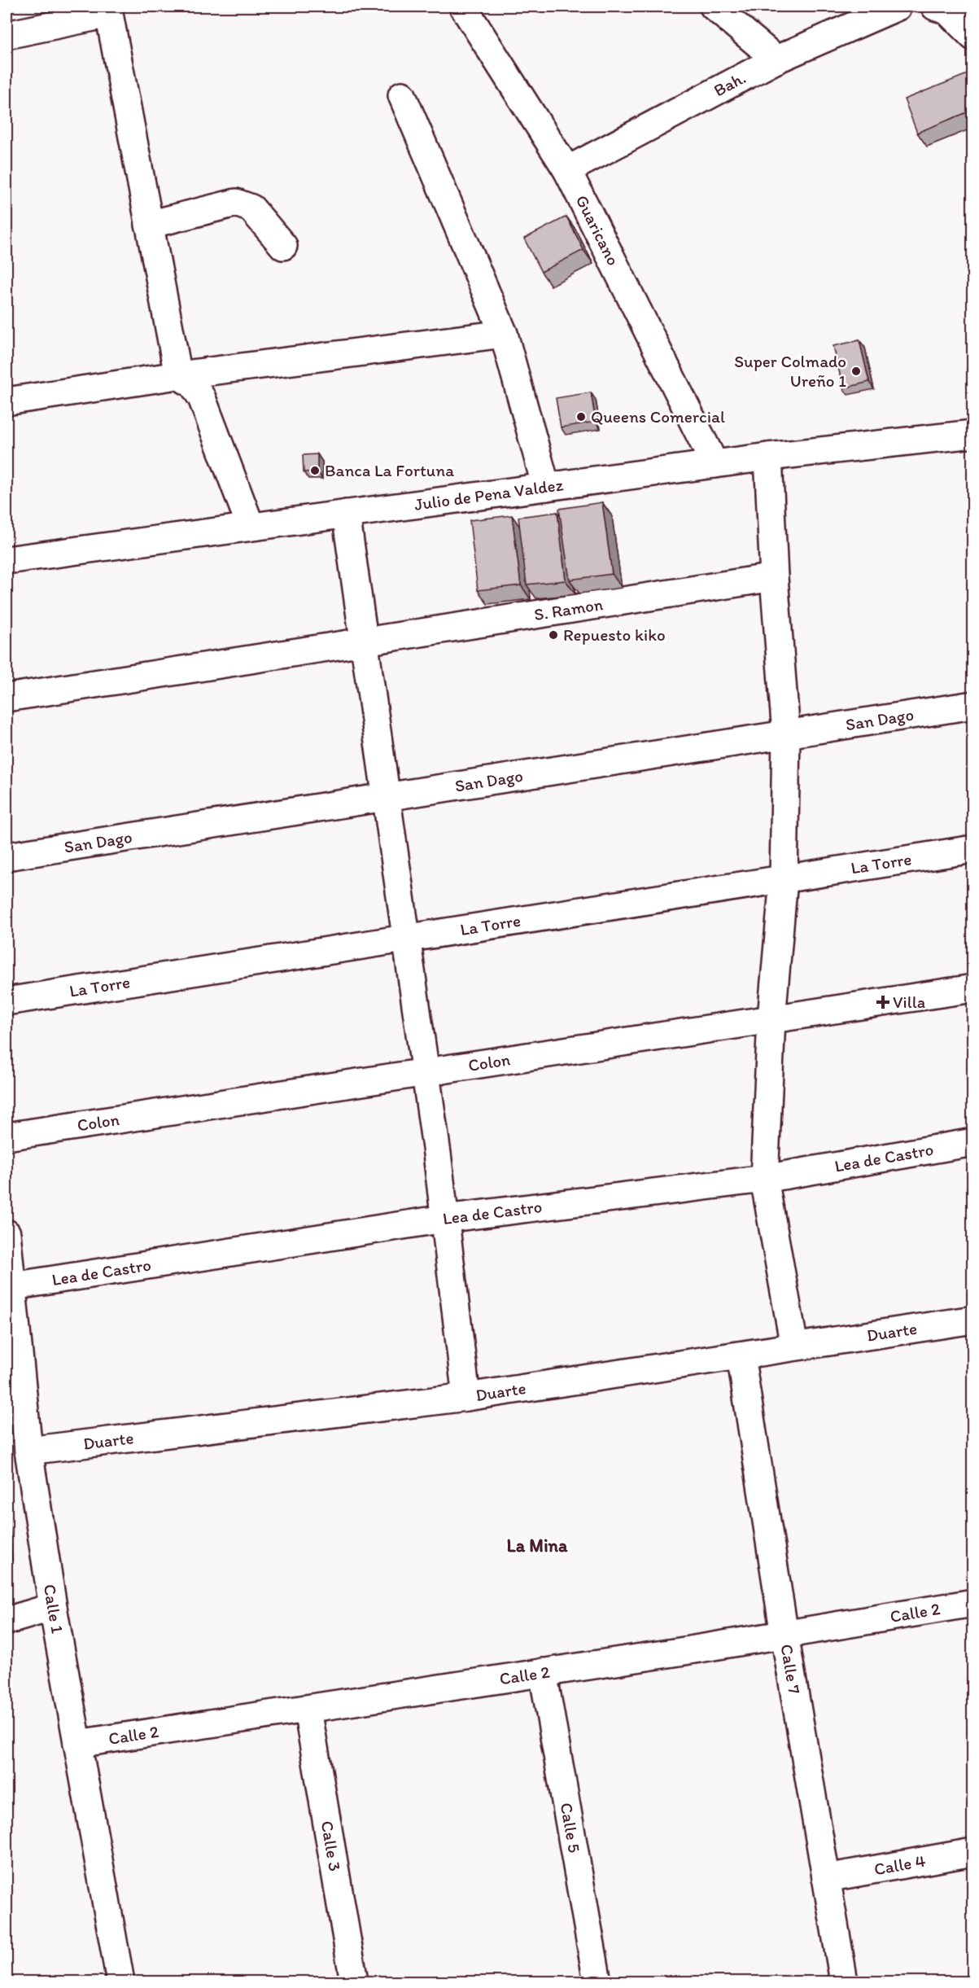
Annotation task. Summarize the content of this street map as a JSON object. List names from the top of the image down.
{
  "streets": {
    "street": [
      "Bah.",
      "Guaricano",
      "Julio de Pena Valdez",
      "S. Ramon",
      "San Dago",
      "La Torre",
      "Colon",
      "Lea de Castro",
      "Duarte",
      "Calle 1",
      "Calle 2",
      "Calle 7",
      "Calle 5",
      "Calle 3",
      "Calle 4"
    ]
  },
  "crossings": [
    ["Bah.", "Guaricano"],
    ["Guaricano", "Julio de Pena Valdez"],
    ["Lea de Castro", "Calle 1"],
    ["Duarte", "Calle 1"],
    ["Duarte", "Calle 7"],
    ["Calle 1", "Calle 2"],
    ["Calle 2", "Calle 7"],
    ["Calle 2", "Calle 5"],
    ["Calle 2", "Calle 3"],
    ["Calle 7", "Calle 4"]
  ],
  "districts": ["La Mina"],
  "places": {
    "other": [
      "Super Colmado Ureño 1",
      "Queens Comercial",
      "Banca La Fortuna",
      "Repuesto kiko"
    ],
    "health": ["Villa"]
  }
}
